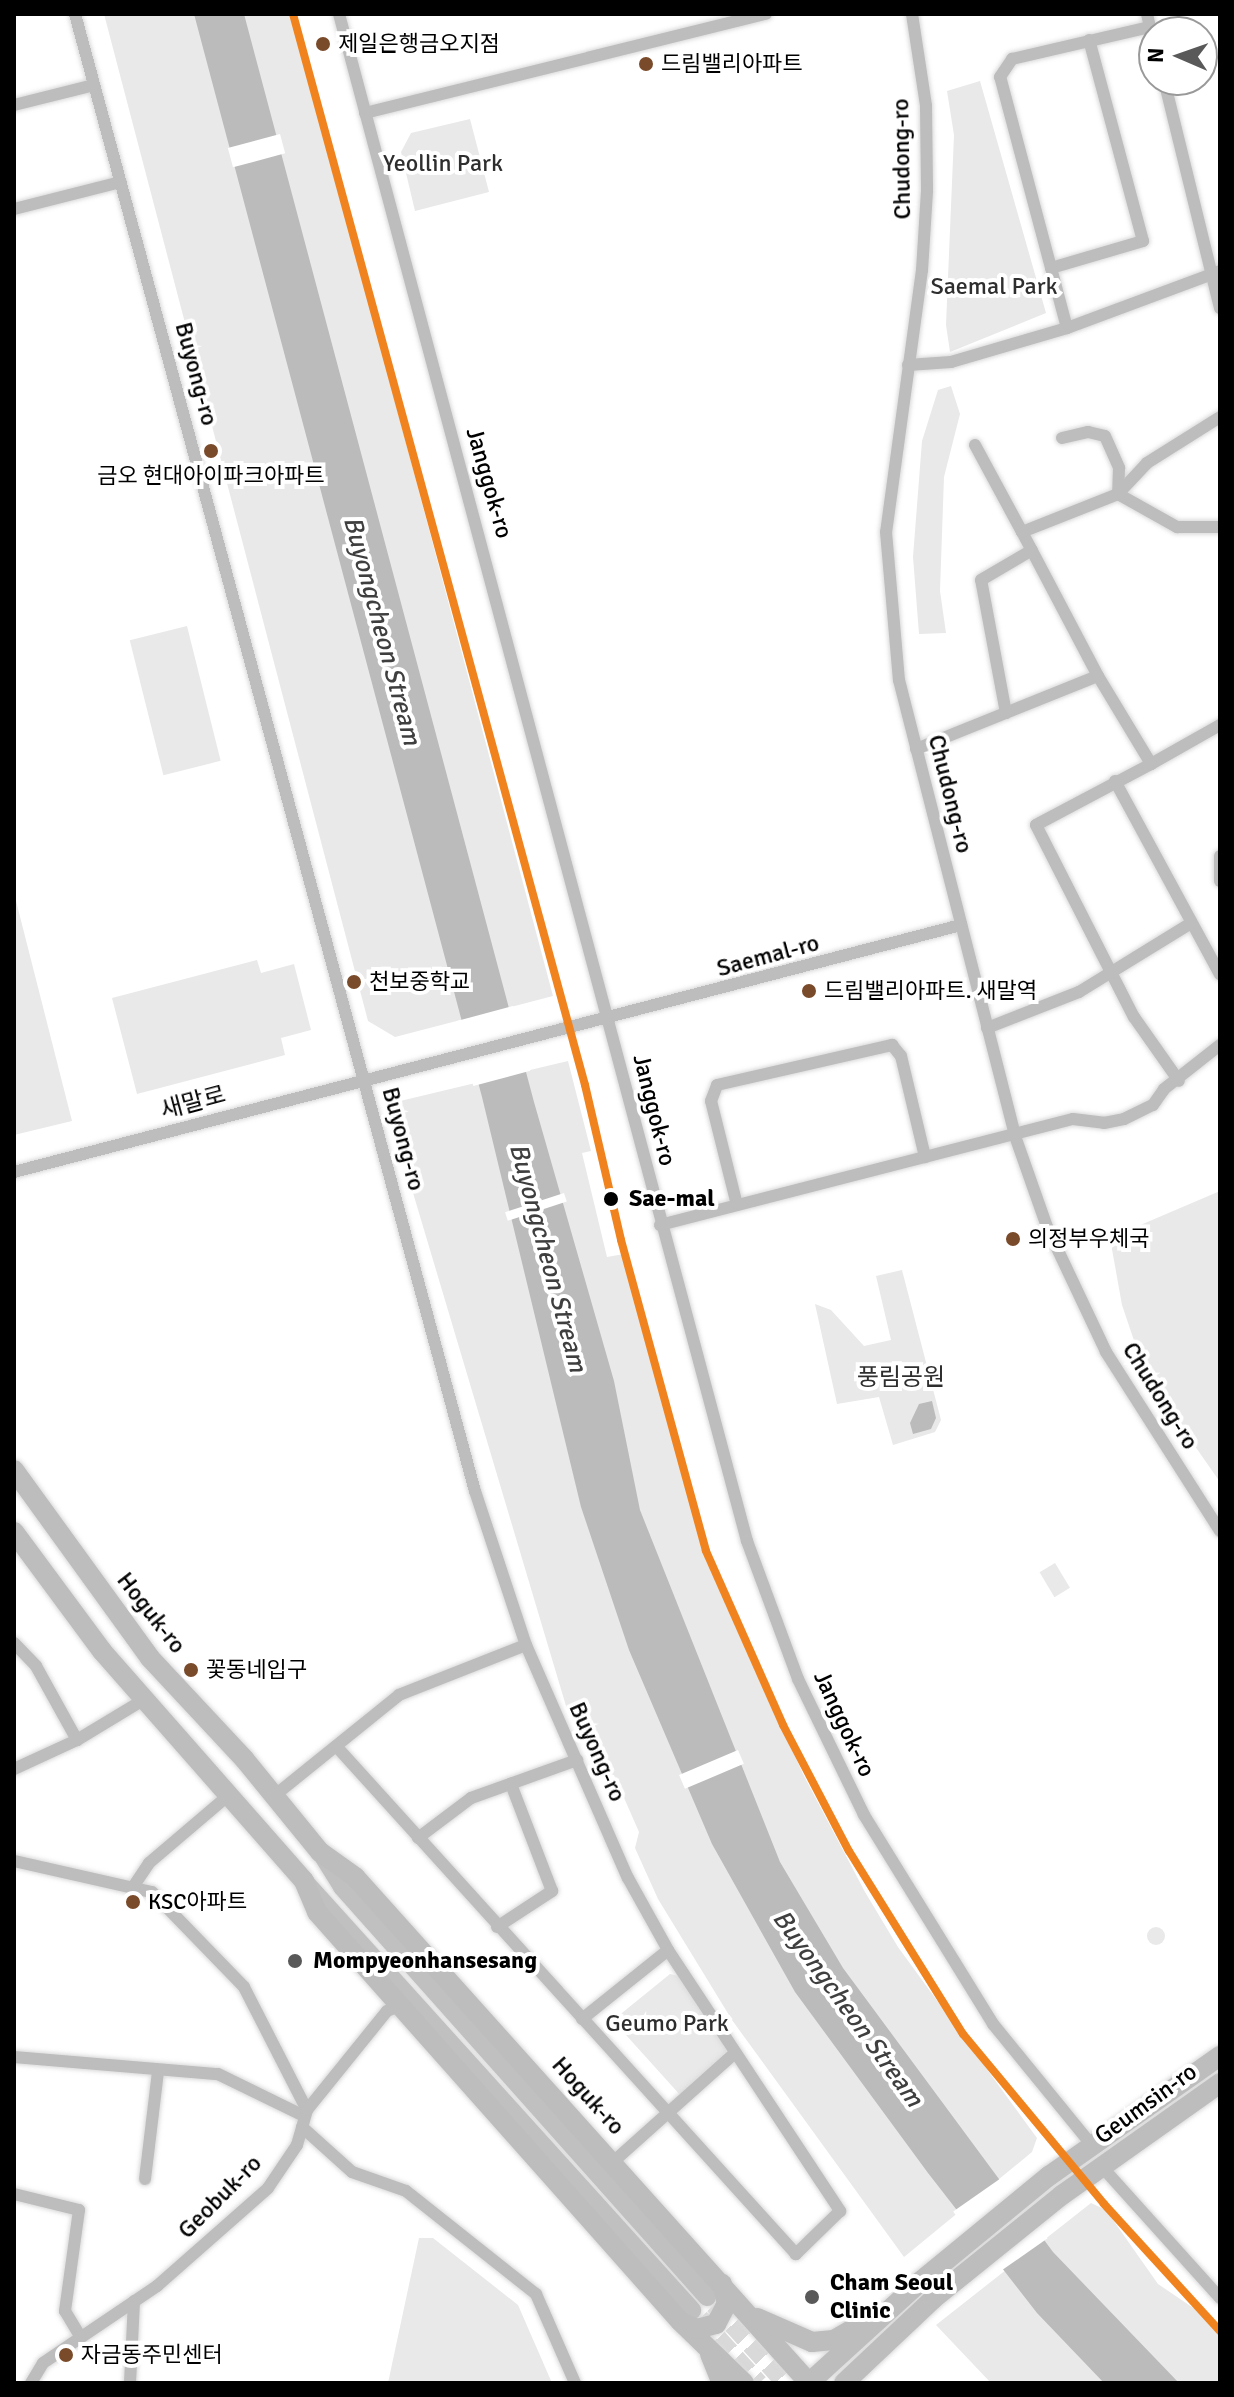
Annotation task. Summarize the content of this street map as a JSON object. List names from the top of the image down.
{
  "streets": {
    "main road": ["Hoguk-ro", "Geumsin-ro"],
    "street": [
      "Chudong-ro",
      "Buyong-ro",
      "Janggok-ro",
      "Saemal-ro",
      "새말로",
      "Geobuk-ro"
    ]
  },
  "crossings": [
    ["Chudong-ro", "Saemal-ro"],
    ["Buyong-ro", "새말로"],
    ["Janggok-ro", "Saemal-ro"],
    ["Janggok-ro", "Geumsin-ro"],
    ["Saemal-ro", "새말로"]
  ],
  "water": ["Buyongcheon Stream"],
  "parks": [
    "Yeollin Park",
    "Saemal Park",
    "풍림공원",
    "Geumo Park"
  ],
  "places": [
    "제일은행금오지점",
    "드림밸리아파트",
    "금오 현대아이파크아파트",
    "천보중학교",
    "드림밸리아파트. 새말역",
    "Sae-mal",
    "의정부우체국",
    "꽃동네입구",
    "KSC아파트",
    "Mompyeonhansesang",
    "Cham Seoul Clinic",
    "자금동주민센터"
  ],
  "north": "left"
}
